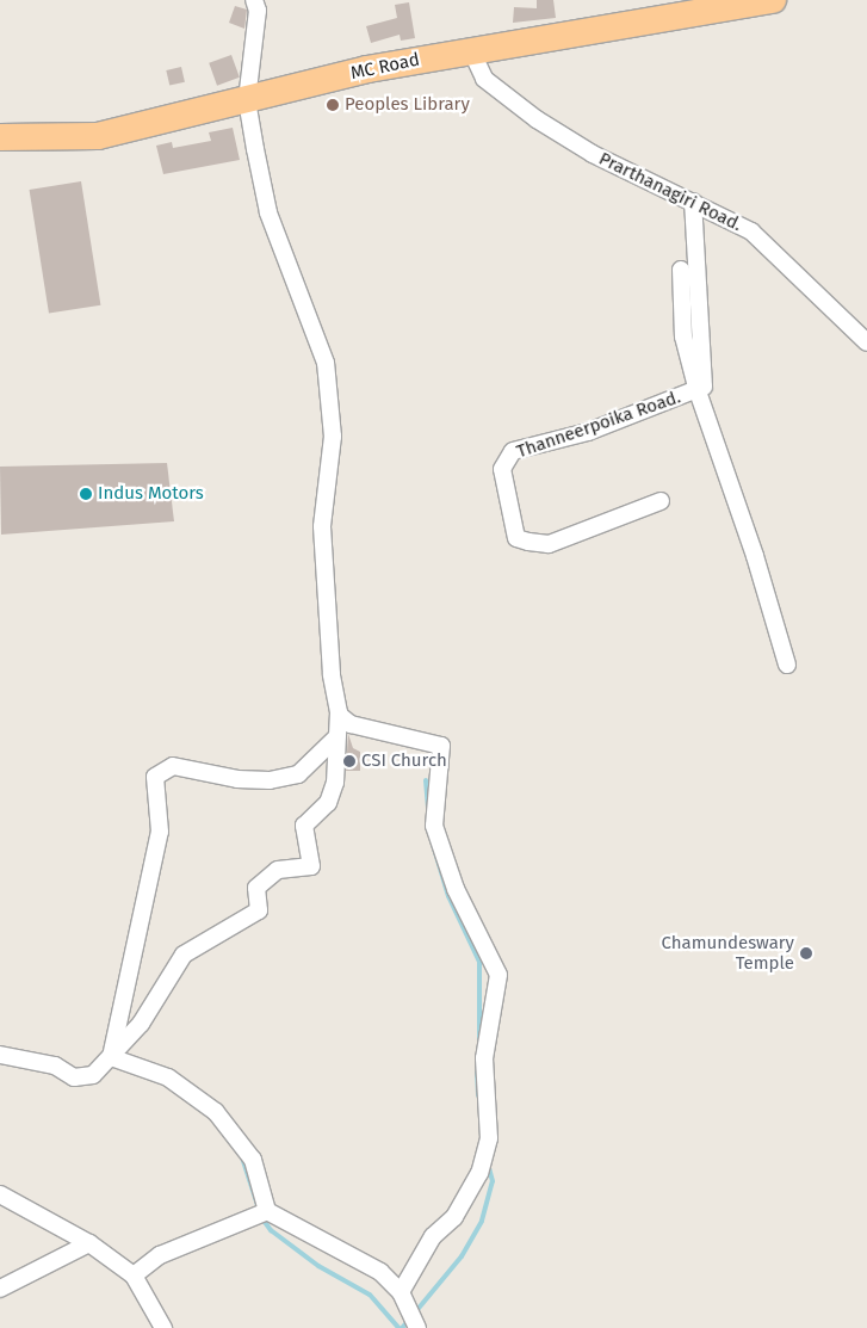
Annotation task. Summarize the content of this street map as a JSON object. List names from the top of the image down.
{
  "streets": {
    "main road": ["MC Road"],
    "street": ["Prarthanagiri Road.", "Thanneerpoika Road."]
  },
  "crossings": [
    ["MC Road", "Prarthanagiri Road."],
    ["Prarthanagiri Road.", "Thanneerpoika Road."]
  ],
  "places": [
    "Peoples Library",
    "Indus Motors",
    "CSI Church",
    "Chamundeswary Temple"
  ]
}
